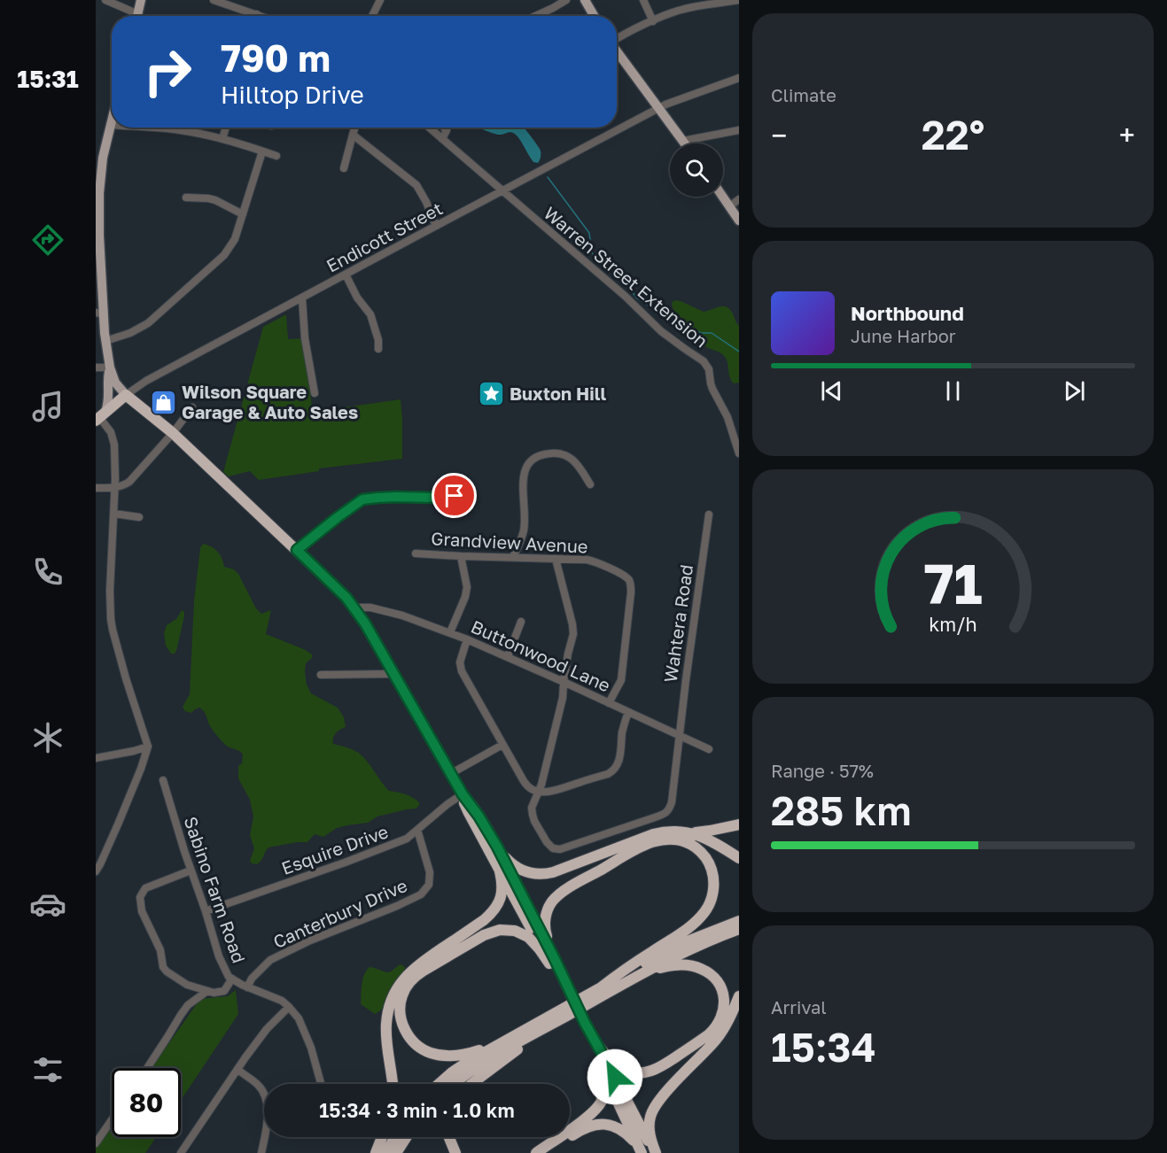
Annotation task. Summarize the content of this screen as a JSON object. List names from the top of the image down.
{
  "streets": {
    "street": [
      "Endicott Street",
      "Warren Street Extension",
      "Grandview Avenue",
      "Wahtera Road",
      "Buttonwood Lane",
      "Esquire Drive",
      "Sabino Farm Road",
      "Canterbury Drive"
    ]
  },
  "crossings": [
    ["Endicott Street", "Warren Street Extension"],
    ["Grandview Avenue", "Buttonwood Lane"],
    ["Wahtera Road", "Buttonwood Lane"],
    ["Esquire Drive", "Sabino Farm Road"],
    ["Esquire Drive", "Canterbury Drive"],
    ["Sabino Farm Road", "Canterbury Drive"]
  ],
  "places": {
    "place": ["Buxton Hill"],
    "shop": ["Wilson Square Garage & Auto Sales"]
  },
  "page": {
    "tabs": "15:31",
    "tile": [
      "Climate",
      ["Range · 57%", "285 km"],
      ["Arrival", "15:34"]
    ],
    "turn": ["790 m", "Hilltop Drive"],
    "heat": ["−", "22°", "+"],
    "song": ["Northbound", "June Harbor"],
    "limit": "80",
    "trip": "15:34 · 3 min · 1.0 km",
    "gauge": ["71", "km/h"]
  }
}
